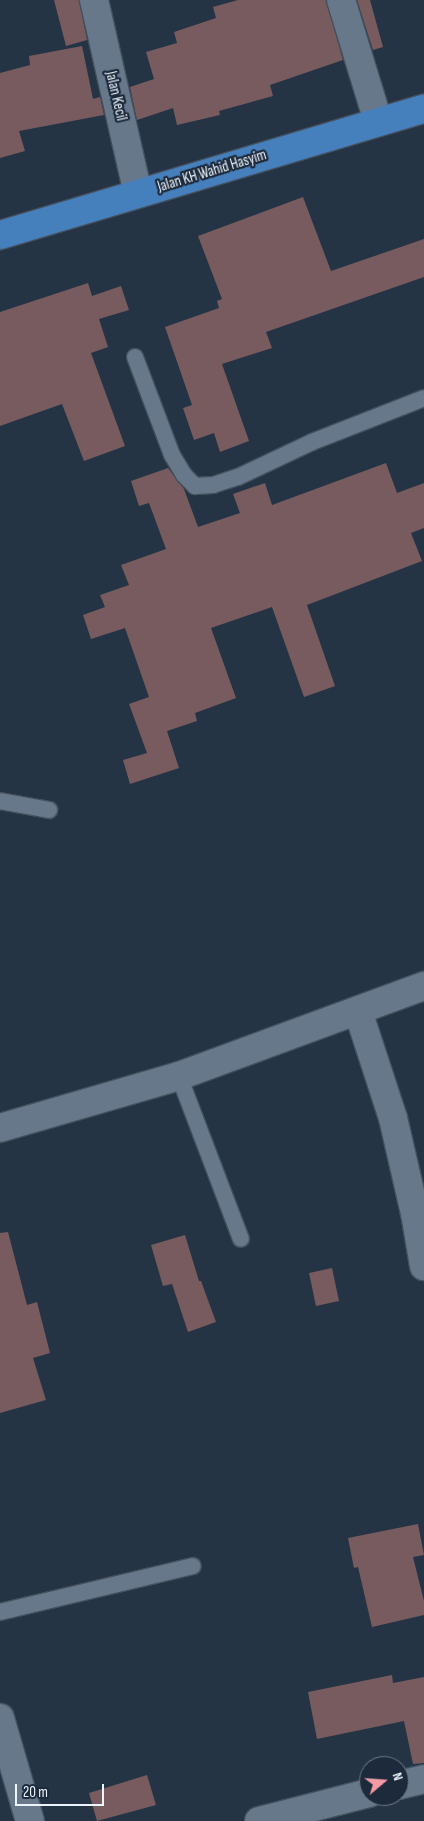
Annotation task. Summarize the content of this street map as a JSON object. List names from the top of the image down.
{
  "streets": {
    "main road": ["Jalan KH Wahid Hasyim"],
    "street": ["Jalan Kecil"]
  },
  "crossings": [
    ["Jalan Kecil", "Jalan KH Wahid Hasyim"]
  ],
  "scale_bar": "20 m",
  "north": "right"
}
